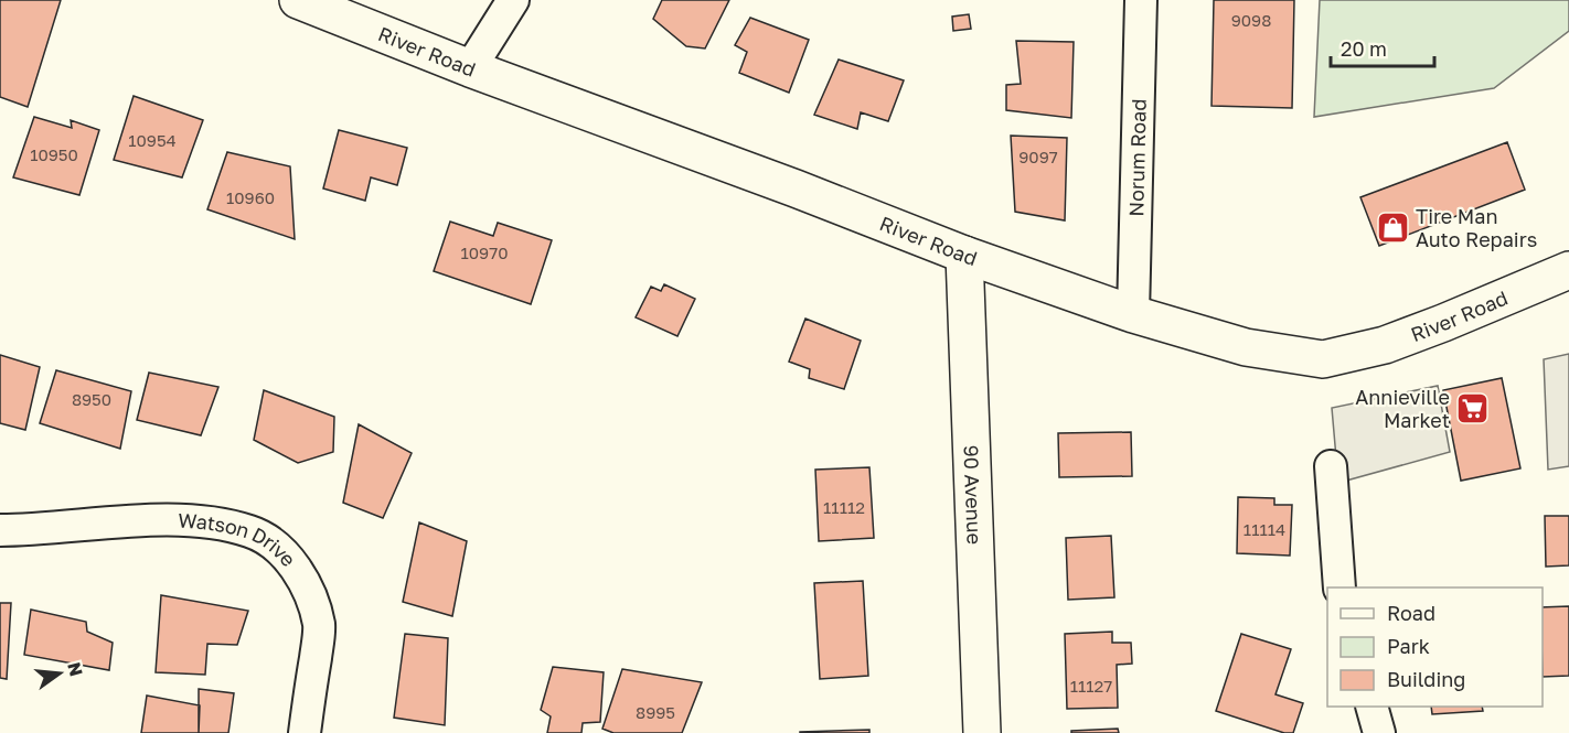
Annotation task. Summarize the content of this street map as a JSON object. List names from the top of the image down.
{
  "streets": {
    "street": [
      "River Road",
      "Norum Road",
      "90 Avenue",
      "Watson Drive"
    ]
  },
  "crossings": [
    ["River Road", "Norum Road"],
    ["River Road", "90 Avenue"]
  ],
  "places": {
    "shop": ["Tire Man Auto Repairs"],
    "supermarket": ["Annieville Market"]
  },
  "house_numbers": [
    "9098",
    "10954",
    "10950",
    "9097",
    "10960",
    "10970",
    "8950",
    "11112",
    "11114",
    "11127",
    "8995"
  ],
  "legend": ["Road", "Park", "Building"],
  "scale_bar": "20 m",
  "north": "right"
}
